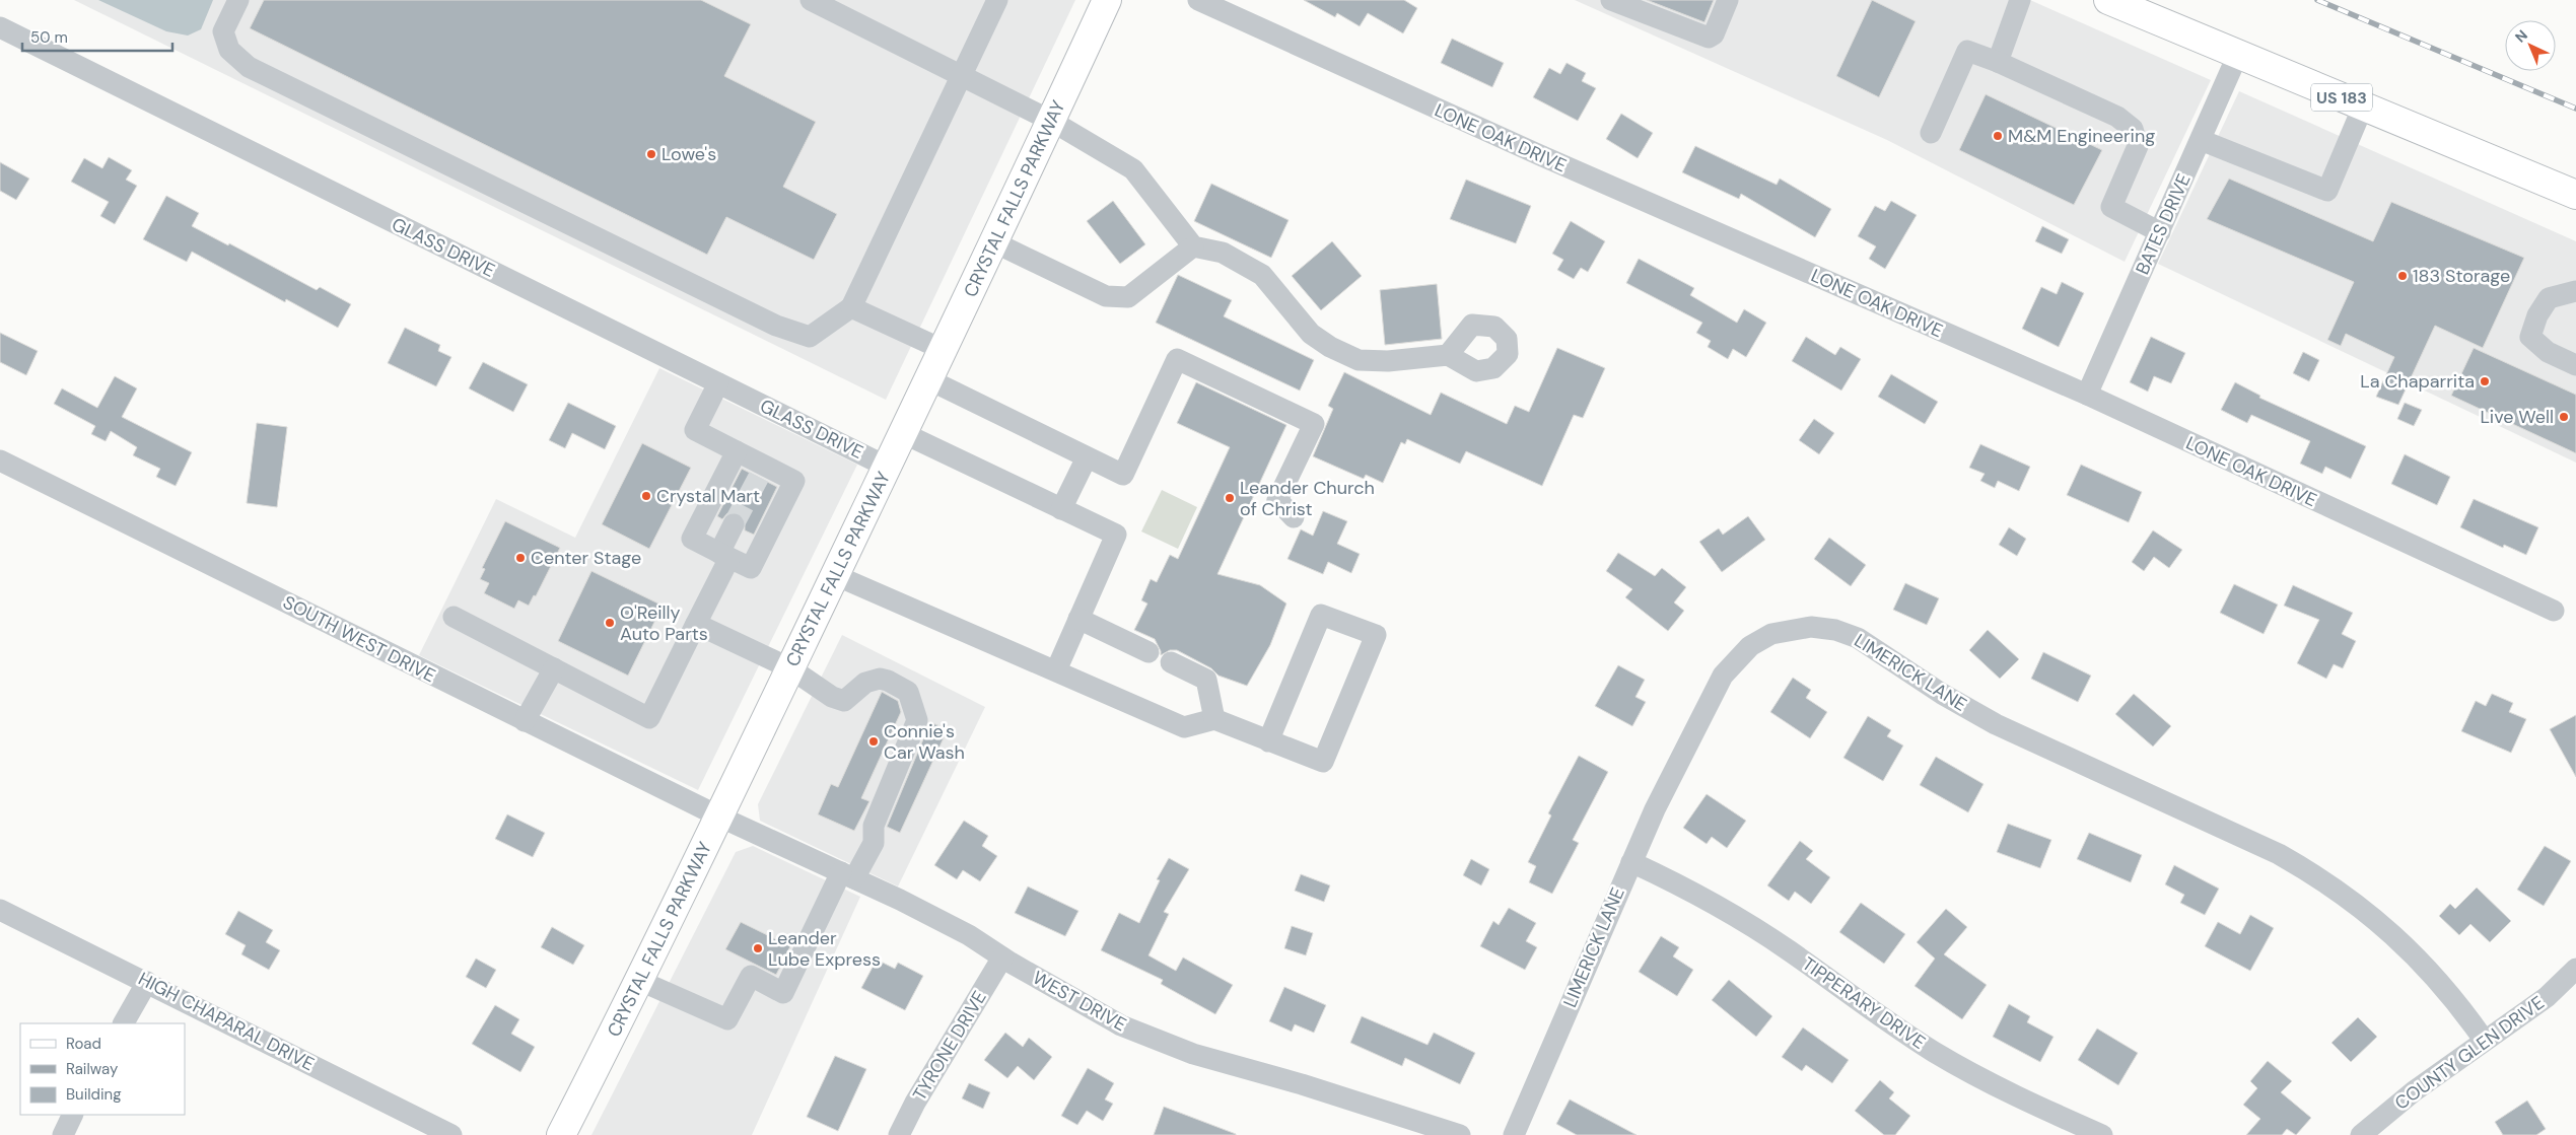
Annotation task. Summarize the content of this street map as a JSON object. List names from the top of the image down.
{
  "streets": {
    "main road": ["US 183", "CRYSTAL FALLS PARKWAY"],
    "street": [
      "LONE OAK DRIVE",
      "BATES DRIVE",
      "GLASS DRIVE",
      "SOUTH WEST DRIVE",
      "LIMERICK LANE",
      "WEST DRIVE",
      "TIPPERARY DRIVE",
      "HIGH CHAPARAL DRIVE",
      "TYRONE DRIVE",
      "COUNTY GLEN DRIVE"
    ]
  },
  "crossings": [
    ["US 183", "BATES DRIVE"],
    ["LONE OAK DRIVE", "BATES DRIVE"],
    ["CRYSTAL FALLS PARKWAY", "GLASS DRIVE"],
    ["CRYSTAL FALLS PARKWAY", "SOUTH WEST DRIVE"],
    ["CRYSTAL FALLS PARKWAY", "WEST DRIVE"],
    ["SOUTH WEST DRIVE", "WEST DRIVE"],
    ["LIMERICK LANE", "TIPPERARY DRIVE"],
    ["LIMERICK LANE", "COUNTY GLEN DRIVE"],
    ["WEST DRIVE", "TYRONE DRIVE"]
  ],
  "places": [
    "M&M Engineering",
    "Lowe's",
    "183 Storage",
    "La Chaparrita",
    "Live Well",
    "Crystal Mart",
    "Leander Church of Christ",
    "Center Stage",
    "O'Reilly Auto Parts",
    "Connie's Car Wash",
    "Leander Lube Express"
  ],
  "legend": ["Road", "Railway", "Building"],
  "scale_bar": "50 m",
  "north": "top left"
}
